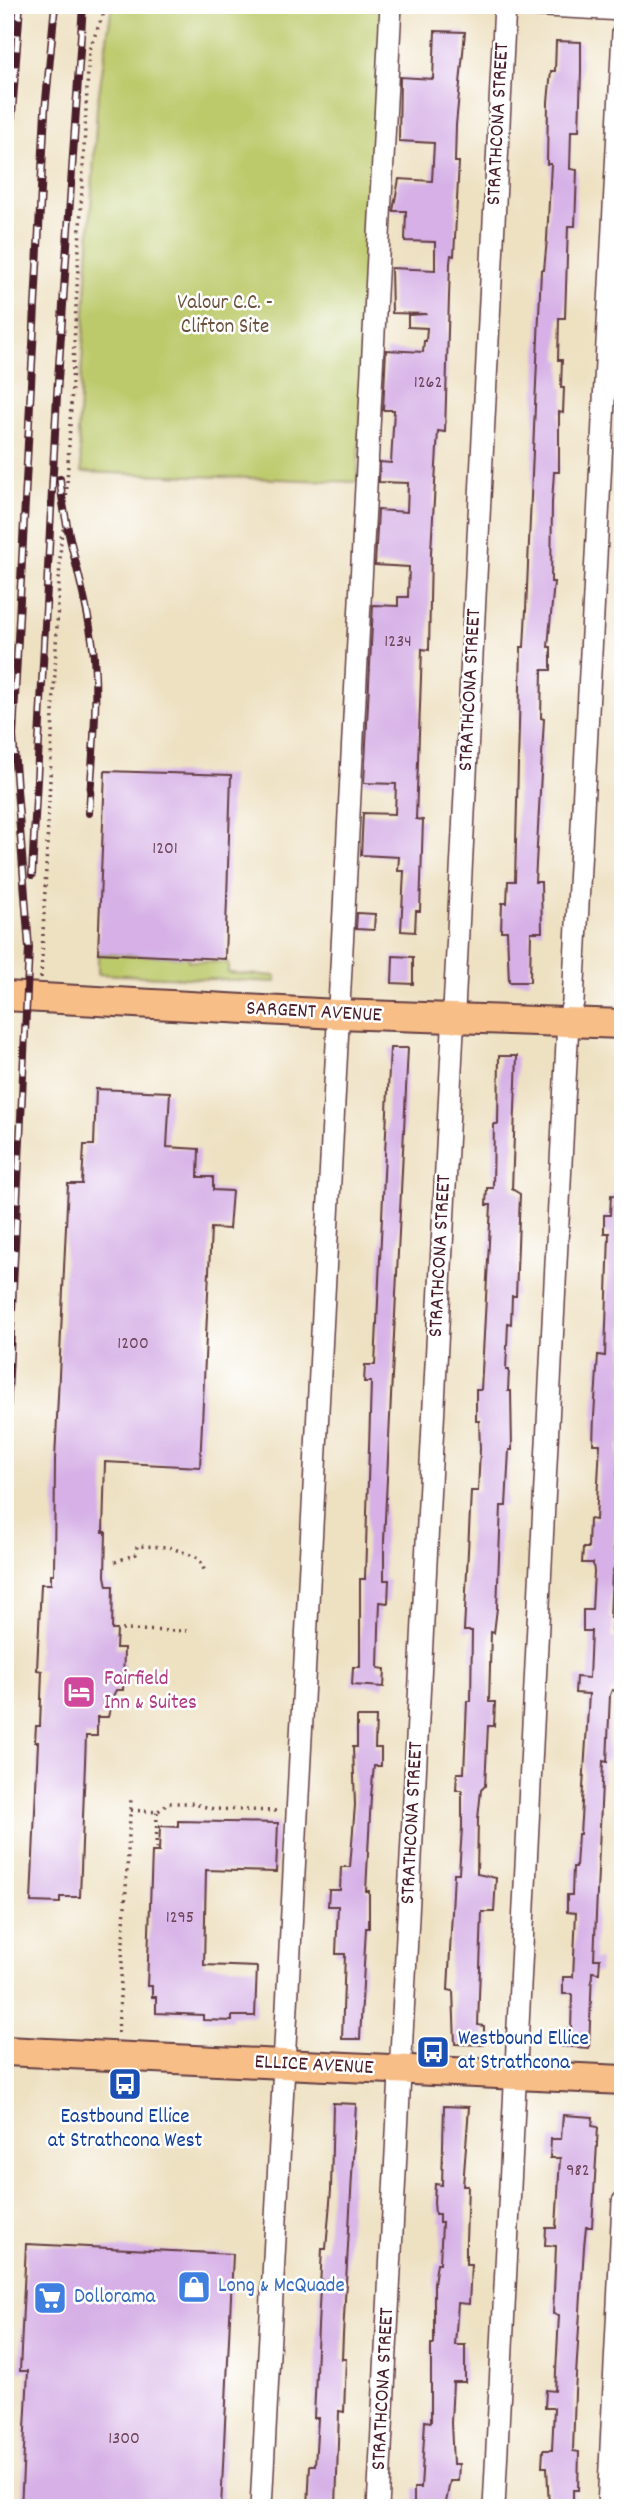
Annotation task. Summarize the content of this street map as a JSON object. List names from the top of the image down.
{
  "streets": {
    "main road": ["SARGENT AVENUE", "ELLICE AVENUE"],
    "street": ["STRATHCONA STREET"]
  },
  "crossings": [
    ["STRATHCONA STREET", "SARGENT AVENUE"],
    ["STRATHCONA STREET", "ELLICE AVENUE"]
  ],
  "parks": ["Valour C.C. - Clifton Site"],
  "places": {
    "hotel": ["Fairfield Inn & Suites"],
    "bus stop": ["Westbound Ellice at Strathcona", "Eastbound Ellice at Strathcona West"],
    "shop": ["Long & McQuade"],
    "supermarket": ["Dollorama"]
  },
  "house_numbers": [
    "1262",
    "1234",
    "1201",
    "1200",
    "1295",
    "982",
    "1300"
  ]
}
